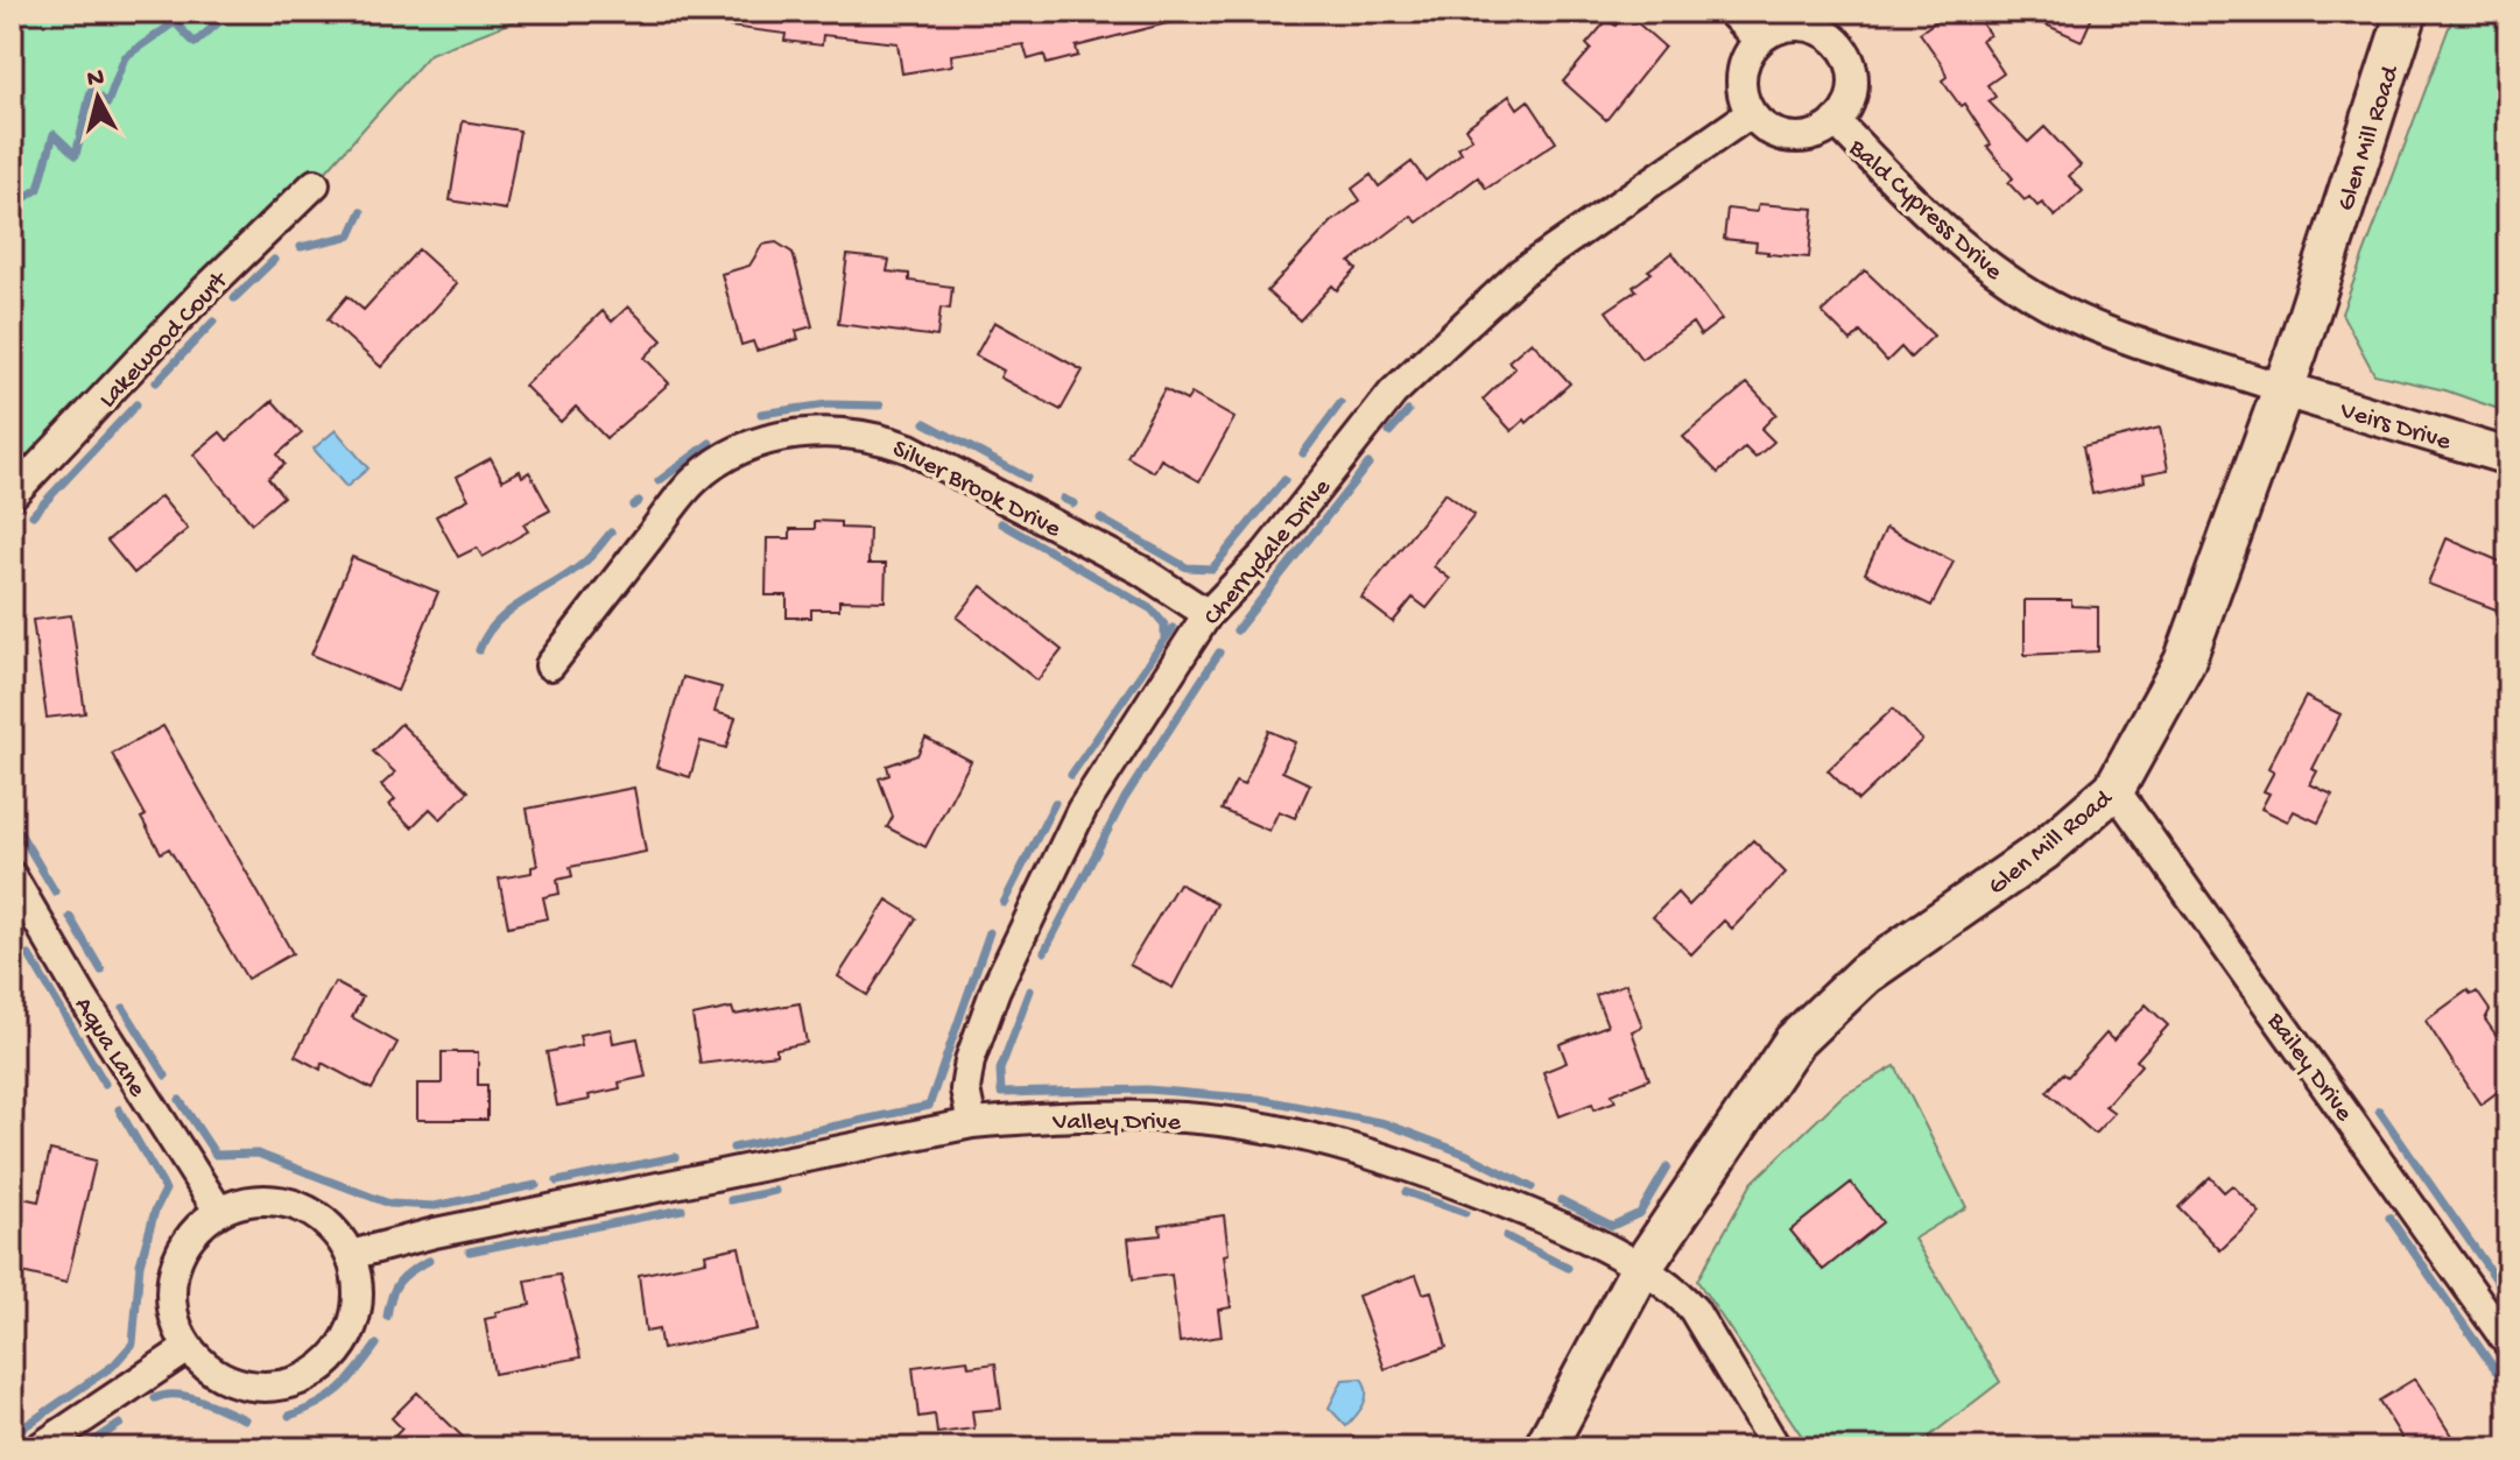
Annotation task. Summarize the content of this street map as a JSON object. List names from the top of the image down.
{
  "streets": {
    "main road": ["Glen Mill Road"],
    "street": [
      "Bald Cypress Drive",
      "Lakewood Court",
      "Veirs Drive",
      "Silver Brook Drive",
      "Cherrydale Drive",
      "Aqua Lane",
      "Bailey Drive",
      "Valley Drive"
    ]
  },
  "crossings": [
    ["Glen Mill Road", "Bald Cypress Drive"],
    ["Glen Mill Road", "Veirs Drive"],
    ["Glen Mill Road", "Bailey Drive"],
    ["Glen Mill Road", "Valley Drive"],
    ["Bald Cypress Drive", "Veirs Drive"],
    ["Bald Cypress Drive", "Cherrydale Drive"],
    ["Silver Brook Drive", "Cherrydale Drive"],
    ["Cherrydale Drive", "Valley Drive"],
    ["Aqua Lane", "Valley Drive"]
  ],
  "north": "top"
}
